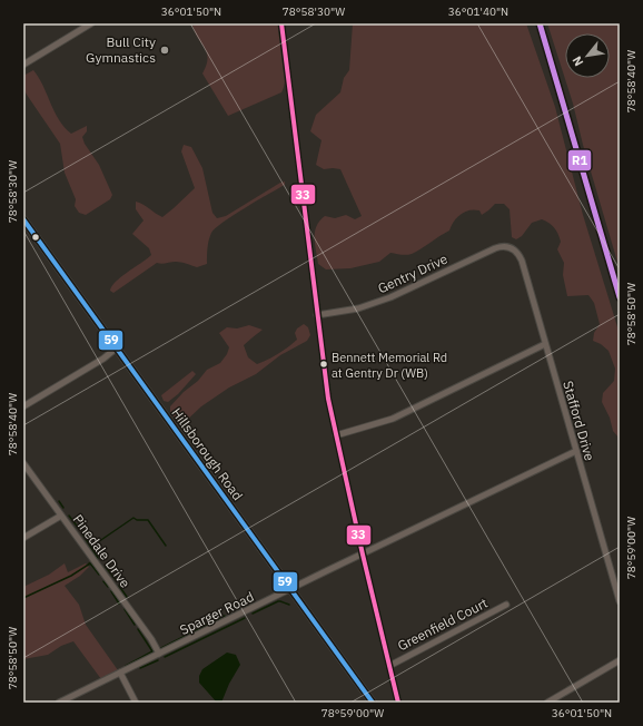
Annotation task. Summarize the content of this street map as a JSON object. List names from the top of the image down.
{
  "streets": {
    "main road": ["Hillsborough Road"],
    "street": [
      "Gentry Drive",
      "Stafford Drive",
      "Pinedale Drive",
      "Sparger Road",
      "Greenfield Court"
    ]
  },
  "crossings": [
    ["Gentry Drive", "Stafford Drive"],
    ["Stafford Drive", "Sparger Road"],
    ["Hillsborough Road", "Sparger Road"],
    ["Pinedale Drive", "Sparger Road"]
  ],
  "places": ["Bull City Gymnastics", "Bennett Memorial Rd at Gentry Dr (WB)"],
  "lines": ["transit line R1", "transit line 33", "transit line 59"],
  "north": "bottom left",
  "coordinates": [
    "36°01'50\"N",
    "78°58'30\"W",
    "36°01'40\"N",
    "78°58'40\"W",
    "78°58'50\"W",
    "78°59'00\"W"
  ]
}
